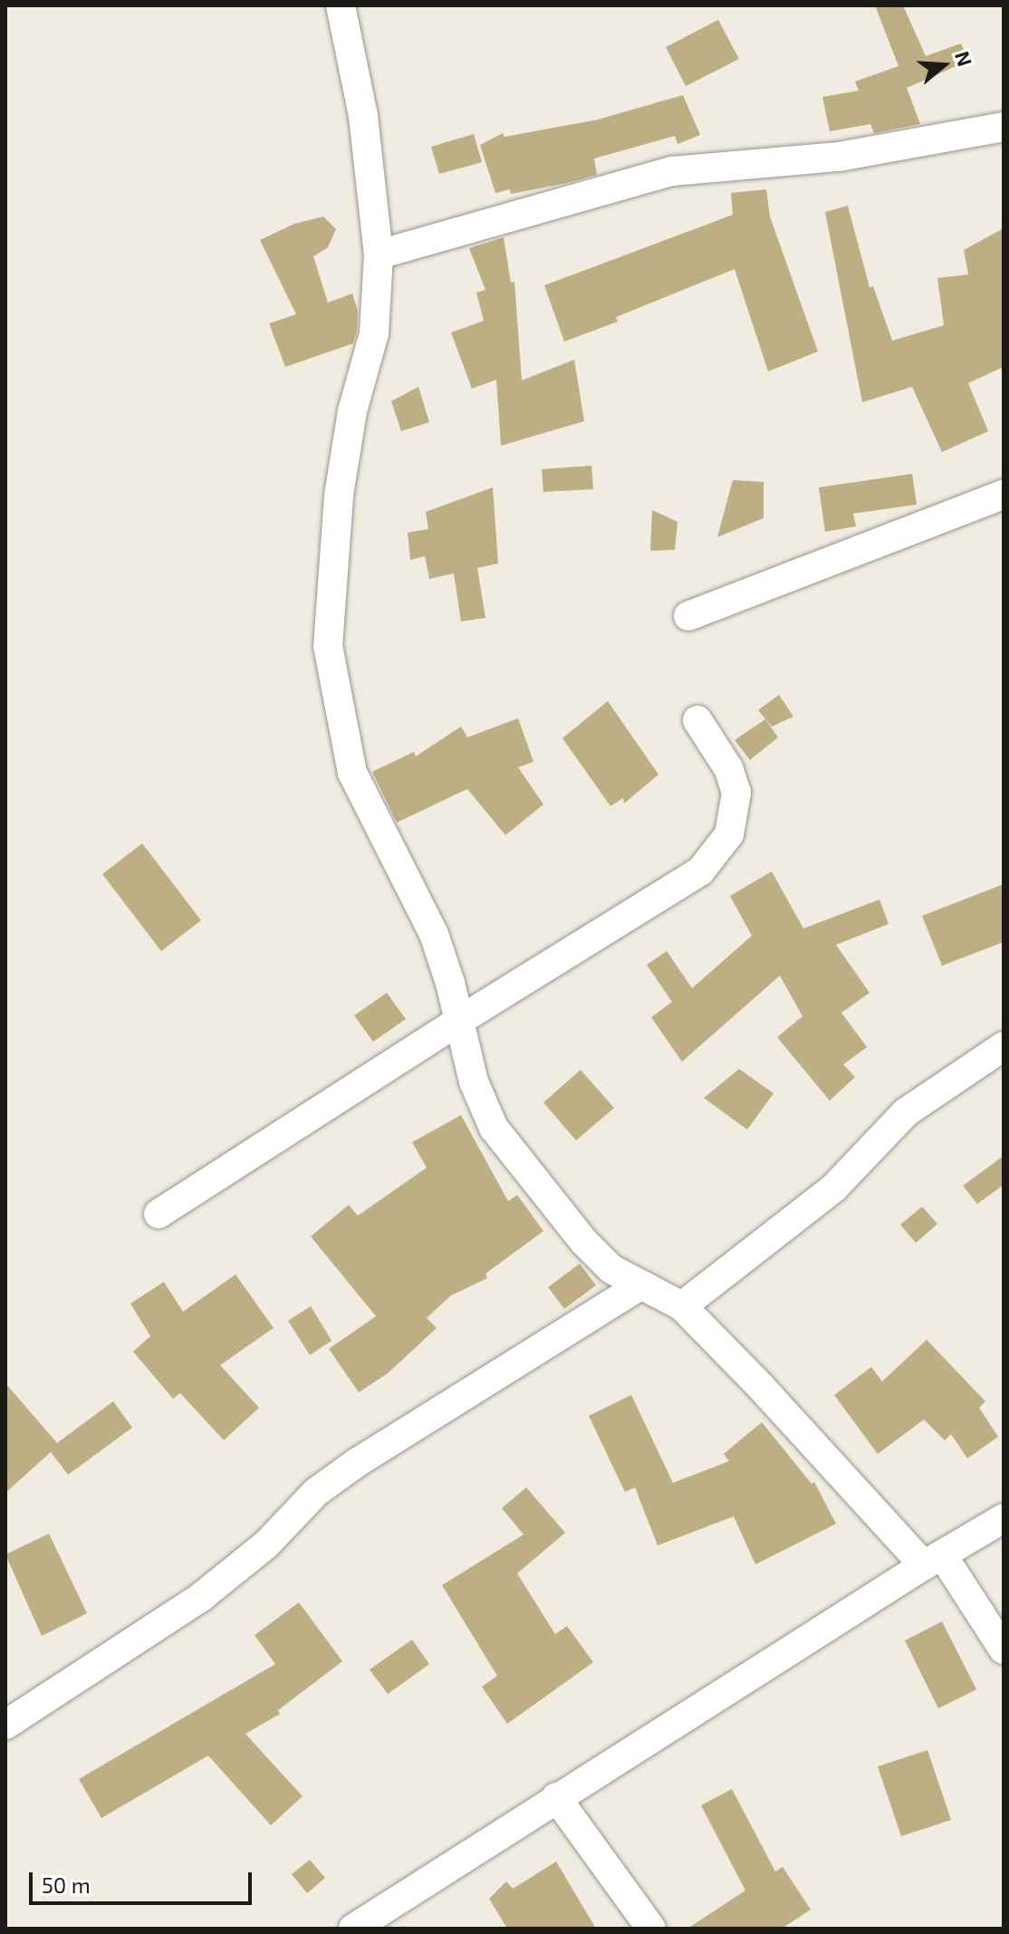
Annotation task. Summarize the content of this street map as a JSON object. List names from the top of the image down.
{
  "scale_bar": "50 m",
  "north": "right"
}
